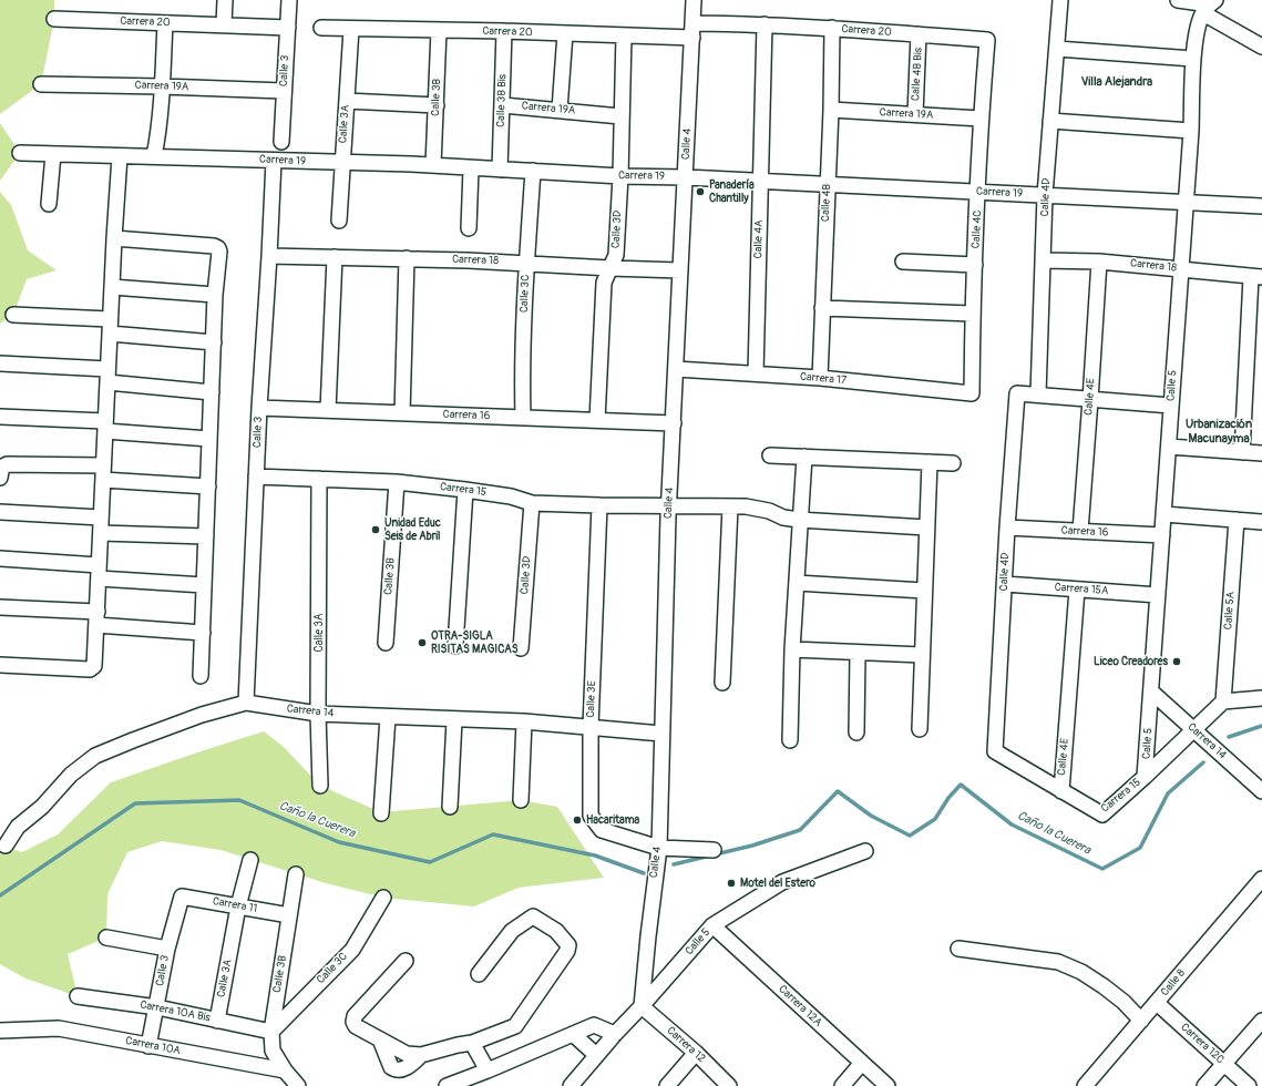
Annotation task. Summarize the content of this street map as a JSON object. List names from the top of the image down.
{
  "streets": {
    "street": [
      "Carrera 20",
      "Calle 3",
      "Calle 4B Bis",
      "Carrera 19A",
      "Calle 3B",
      "Calle 3B Bis",
      "Calle 3A",
      "Calle 4",
      "Carrera 19",
      "Calle 4D",
      "Calle 4B",
      "Calle 3D",
      "Calle 4C",
      "Calle 4A",
      "Carrera 18",
      "Calle 3C",
      "Carrera 17",
      "Calle 5",
      "Calle 4E",
      "Carrera 16",
      "Carrera 15",
      "Carrera 15A",
      "Calle 5A",
      "Calle 3E",
      "Carrera 14",
      "Carrera 11",
      "Calle 8",
      "Carrera 12A",
      "Carrera 10A Bis",
      "Carrera 12C",
      "Carrera 12",
      "Carrera 10A"
    ]
  },
  "crossings": [
    ["Carrera 20", "Calle 3"],
    ["Carrera 20", "Calle 4B Bis"],
    ["Carrera 20", "Calle 3B"],
    ["Carrera 20", "Calle 3B Bis"],
    ["Carrera 20", "Calle 3A"],
    ["Carrera 20", "Calle 4"],
    ["Carrera 20", "Calle 4B"],
    ["Carrera 20", "Calle 3D"],
    ["Carrera 20", "Calle 4C"],
    ["Carrera 20", "Calle 4A"],
    ["Calle 3", "Carrera 19A"],
    ["Calle 3", "Carrera 19"],
    ["Calle 3", "Carrera 18"],
    ["Calle 3", "Carrera 16"],
    ["Calle 3", "Carrera 15"],
    ["Calle 3", "Carrera 14"],
    ["Calle 3", "Carrera 11"],
    ["Calle 3", "Carrera 10A Bis"],
    ["Calle 3", "Carrera 10A"],
    ["Calle 4B Bis", "Carrera 19A"],
    ["Carrera 19A", "Calle 3B Bis"],
    ["Carrera 19A", "Calle 4B"],
    ["Carrera 19A", "Calle 3D"],
    ["Carrera 19A", "Calle 4C"],
    ["Calle 3B", "Carrera 19"],
    ["Calle 3B", "Calle 3C"],
    ["Calle 3B", "Carrera 15"],
    ["Calle 3B", "Carrera 11"],
    ["Calle 3B", "Carrera 10A Bis"],
    ["Calle 3B", "Carrera 10A"],
    ["Calle 3B Bis", "Carrera 19"],
    ["Calle 3A", "Carrera 19"],
    ["Calle 3A", "Carrera 15"],
    ["Calle 3A", "Carrera 14"],
    ["Calle 3A", "Carrera 11"],
    ["Calle 3A", "Carrera 10A Bis"],
    ["Calle 4", "Carrera 19"],
    ["Calle 4", "Carrera 18"],
    ["Calle 4", "Carrera 17"],
    ["Calle 4", "Calle 5"],
    ["Calle 4", "Carrera 16"],
    ["Calle 4", "Carrera 15"],
    ["Calle 4", "Calle 3E"],
    ["Calle 4", "Carrera 14"],
    ["Calle 4", "Carrera 12"],
    ["Carrera 19", "Calle 4D"],
    ["Carrera 19", "Calle 4B"],
    ["Carrera 19", "Calle 3D"],
    ["Carrera 19", "Calle 4C"],
    ["Carrera 19", "Calle 4A"],
    ["Carrera 19", "Calle 3C"],
    ["Carrera 19", "Calle 5"],
    ["Calle 4D", "Carrera 18"],
    ["Calle 4D", "Carrera 16"],
    ["Calle 4D", "Carrera 15"],
    ["Calle 4D", "Carrera 15A"],
    ["Calle 4B", "Carrera 17"],
    ["Calle 3D", "Carrera 18"],
    ["Calle 3D", "Carrera 16"],
    ["Calle 3D", "Carrera 15"],
    ["Calle 4C", "Carrera 17"],
    ["Calle 4A", "Carrera 17"],
    ["Carrera 18", "Calle 3C"],
    ["Carrera 18", "Calle 5"],
    ["Carrera 18", "Calle 4E"],
    ["Calle 3C", "Carrera 16"],
    ["Calle 3C", "Carrera 10A Bis"],
    ["Calle 5", "Carrera 16"],
    ["Calle 5", "Carrera 15"],
    ["Calle 5", "Carrera 15A"],
    ["Calle 5", "Carrera 14"],
    ["Calle 5", "Carrera 12A"],
    ["Calle 5", "Carrera 12"],
    ["Calle 4E", "Carrera 16"],
    ["Calle 4E", "Carrera 15"],
    ["Calle 4E", "Carrera 15A"],
    ["Carrera 15", "Calle 5A"],
    ["Carrera 15", "Calle 3E"],
    ["Carrera 15", "Carrera 14"],
    ["Calle 3E", "Carrera 14"],
    ["Calle 8", "Carrera 12C"]
  ],
  "districts": ["Villa Alejandra", "Urbanización Macunayma"],
  "water": ["Caño la Cuerera"],
  "places": [
    "Panadería Chantilly",
    "Unidad Educ Seis de Abril",
    "OTRA-SIGLA RISITAS MAGICAS",
    "Liceo Creadores",
    "Hacaritama",
    "Motel del Estero"
  ]
}
